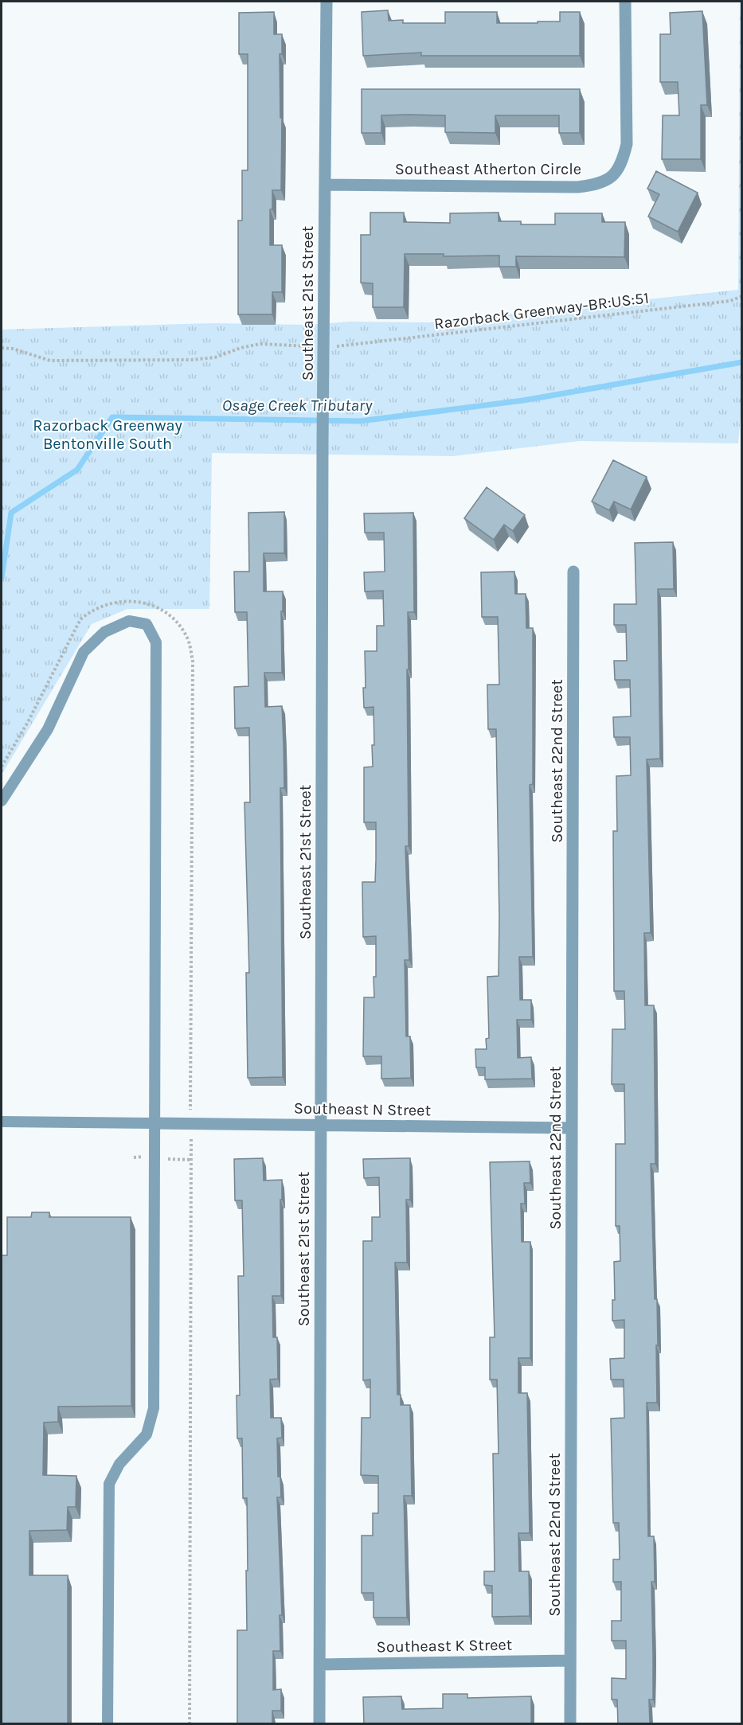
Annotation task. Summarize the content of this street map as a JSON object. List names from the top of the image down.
{
  "streets": {
    "street": [
      "Southeast Atherton Circle",
      "Southeast 21st Street",
      "Southeast 22nd Street",
      "Southeast N Street",
      "Southeast K Street"
    ],
    "path": ["Razorback Greenway-BR:US:51"]
  },
  "crossings": [
    ["Southeast Atherton Circle", "Southeast 21st Street"],
    ["Southeast 21st Street", "Southeast N Street"],
    ["Southeast 21st Street", "Southeast K Street"],
    ["Southeast 22nd Street", "Southeast N Street"],
    ["Southeast 22nd Street", "Southeast K Street"]
  ],
  "water": ["Osage Creek Tributary"],
  "parks": ["Razorback Greenway Bentonville South"]
}
